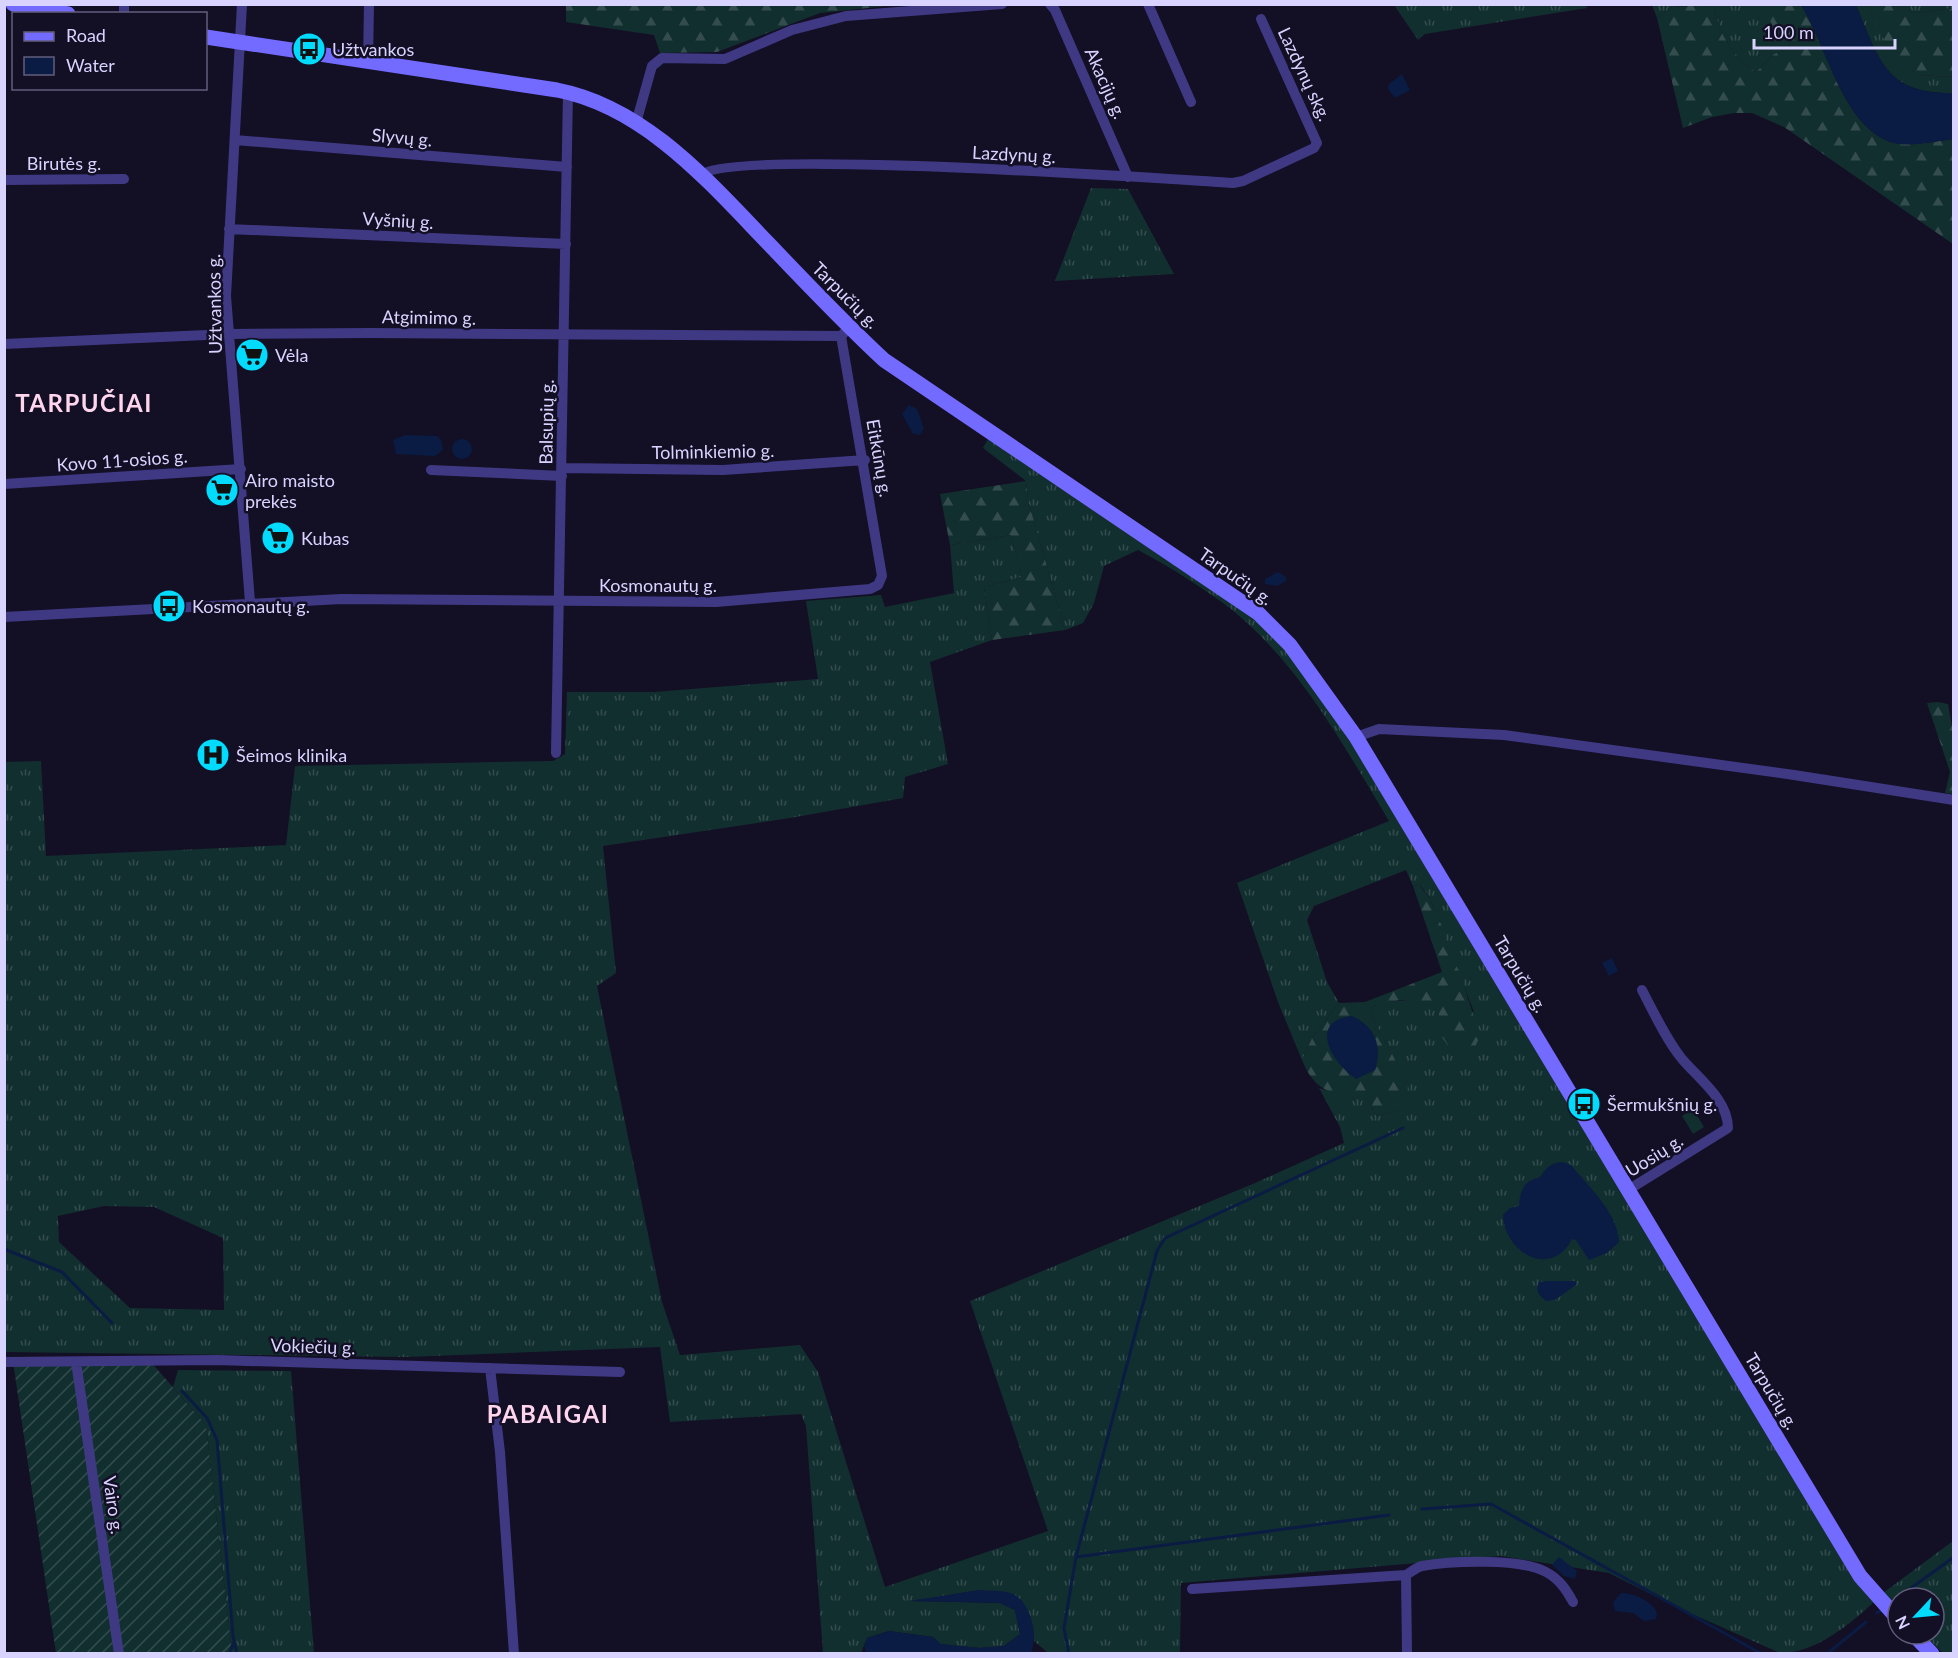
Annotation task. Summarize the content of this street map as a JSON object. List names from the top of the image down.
{
  "streets": {
    "main road": ["Tarpučių g."],
    "street": [
      "Lazdynų skg.",
      "Akacijų g.",
      "Slyvų g.",
      "Lazdynų g.",
      "Birutės g.",
      "Vyšnių g.",
      "Užtvankos g.",
      "Atgimimo g.",
      "Balsupių g.",
      "Tolminkiemio g.",
      "Eitkūnų g.",
      "Kovo 11-osios g.",
      "Kosmonautų g.",
      "Uosių g.",
      "Vokiečių g.",
      "Vairo g."
    ]
  },
  "crossings": [
    ["Lazdynų skg.", "Lazdynų g."],
    ["Akacijų g.", "Lazdynų g."],
    ["Slyvų g.", "Užtvankos g."],
    ["Slyvų g.", "Balsupių g."],
    ["Lazdynų g.", "Tarpučių g."],
    ["Vyšnių g.", "Užtvankos g."],
    ["Vyšnių g.", "Balsupių g."],
    ["Tarpučių g.", "Užtvankos g."],
    ["Tarpučių g.", "Atgimimo g."],
    ["Tarpučių g.", "Balsupių g."],
    ["Tarpučių g.", "Eitkūnų g."],
    ["Tarpučių g.", "Uosių g."],
    ["Užtvankos g.", "Atgimimo g."],
    ["Užtvankos g.", "Kovo 11-osios g."],
    ["Užtvankos g.", "Kosmonautų g."],
    ["Atgimimo g.", "Balsupių g."],
    ["Atgimimo g.", "Eitkūnų g."],
    ["Balsupių g.", "Tolminkiemio g."],
    ["Balsupių g.", "Kosmonautų g."],
    ["Tolminkiemio g.", "Eitkūnų g."],
    ["Eitkūnų g.", "Kosmonautų g."],
    ["Vokiečių g.", "Vairo g."]
  ],
  "districts": ["TARPUČIAI", "PABAIGAI"],
  "places": {
    "bus stop": ["Užtvankos", "Kosmonautų g.", "Šermukšnių g."],
    "supermarket": ["Vėla", "Airo maisto prekės", "Kubas"],
    "hospital": ["Šeimos klinika"]
  },
  "legend": ["Road", "Water"],
  "scale_bar": "100 m",
  "north": "bottom left"
}
